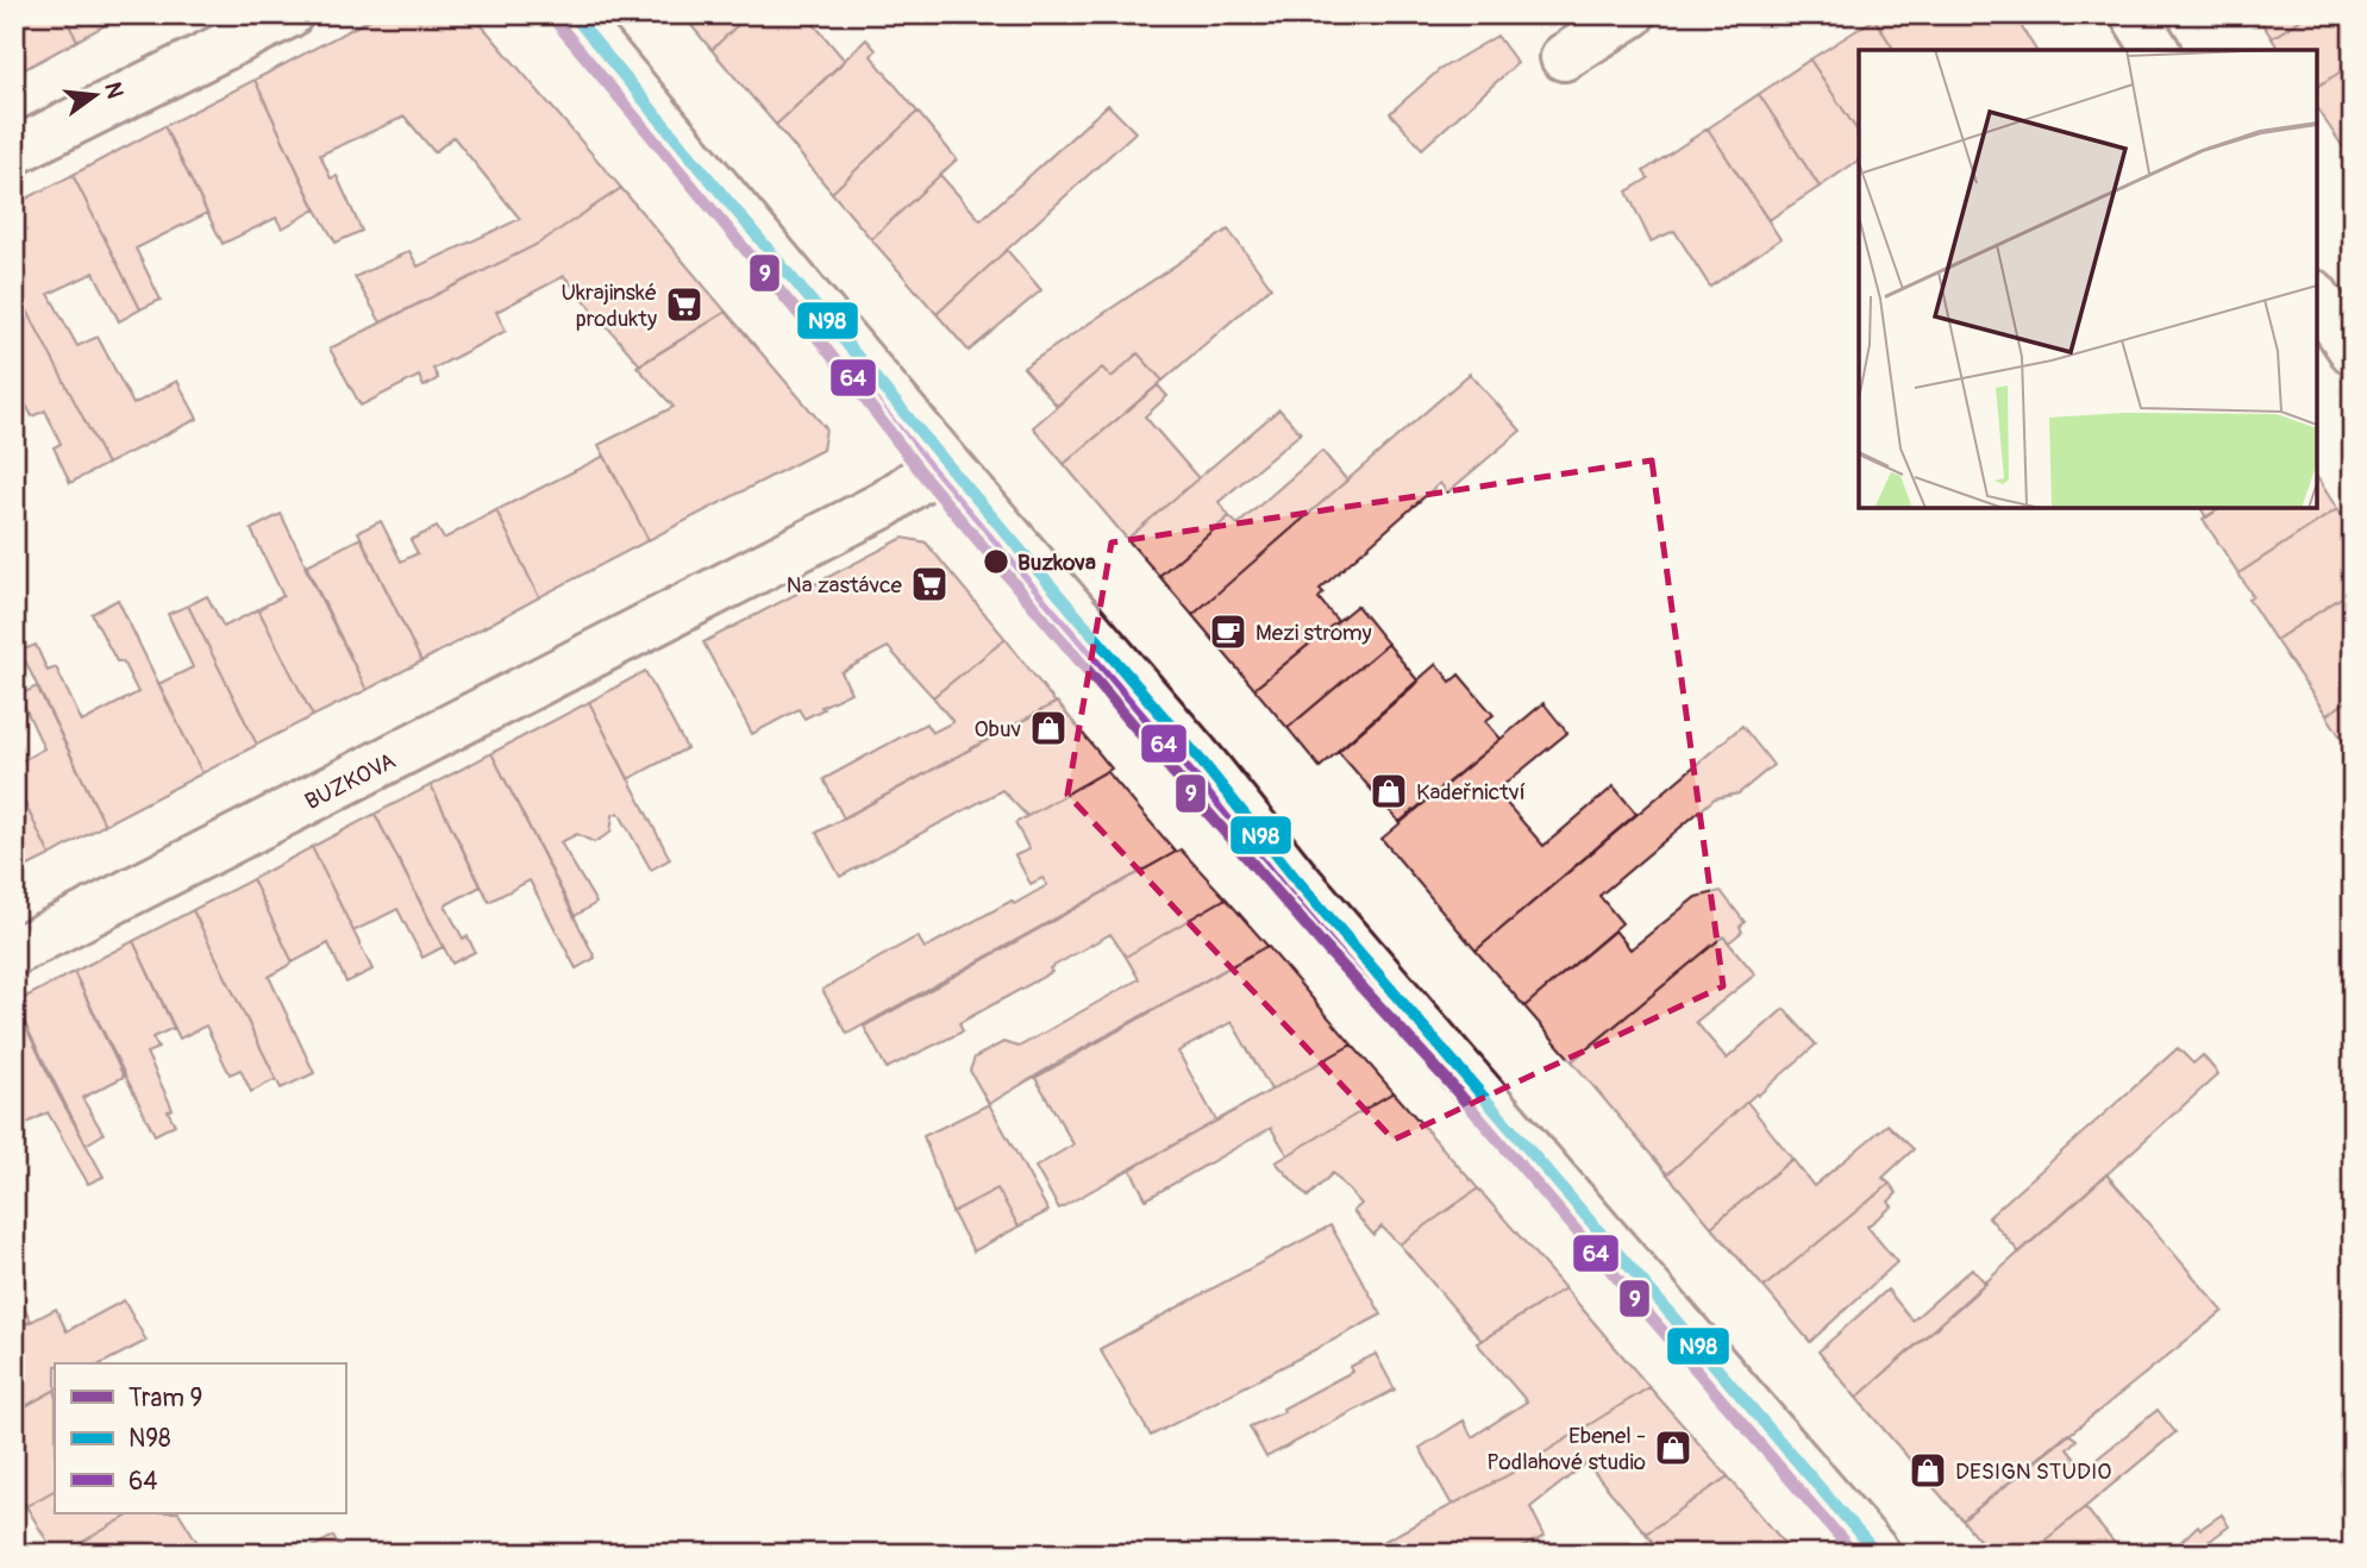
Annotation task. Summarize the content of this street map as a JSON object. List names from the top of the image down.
{
  "streets": {
    "street": ["BUZKOVA"]
  },
  "places": {
    "supermarket": ["Ukrajinské produkty", "Na zastávce"],
    "other": ["Buzkova"],
    "cafe": ["Mezi stromy"],
    "shop": [
      "Obuv",
      "Kadeřnictví",
      "Ebenel - Podlahové studio",
      "DESIGN STUDIO"
    ]
  },
  "lines": ["tram line 9", "transit line N98", "transit line 64"],
  "legend": ["Tram 9", "N98", "64"],
  "north": "right"
}
